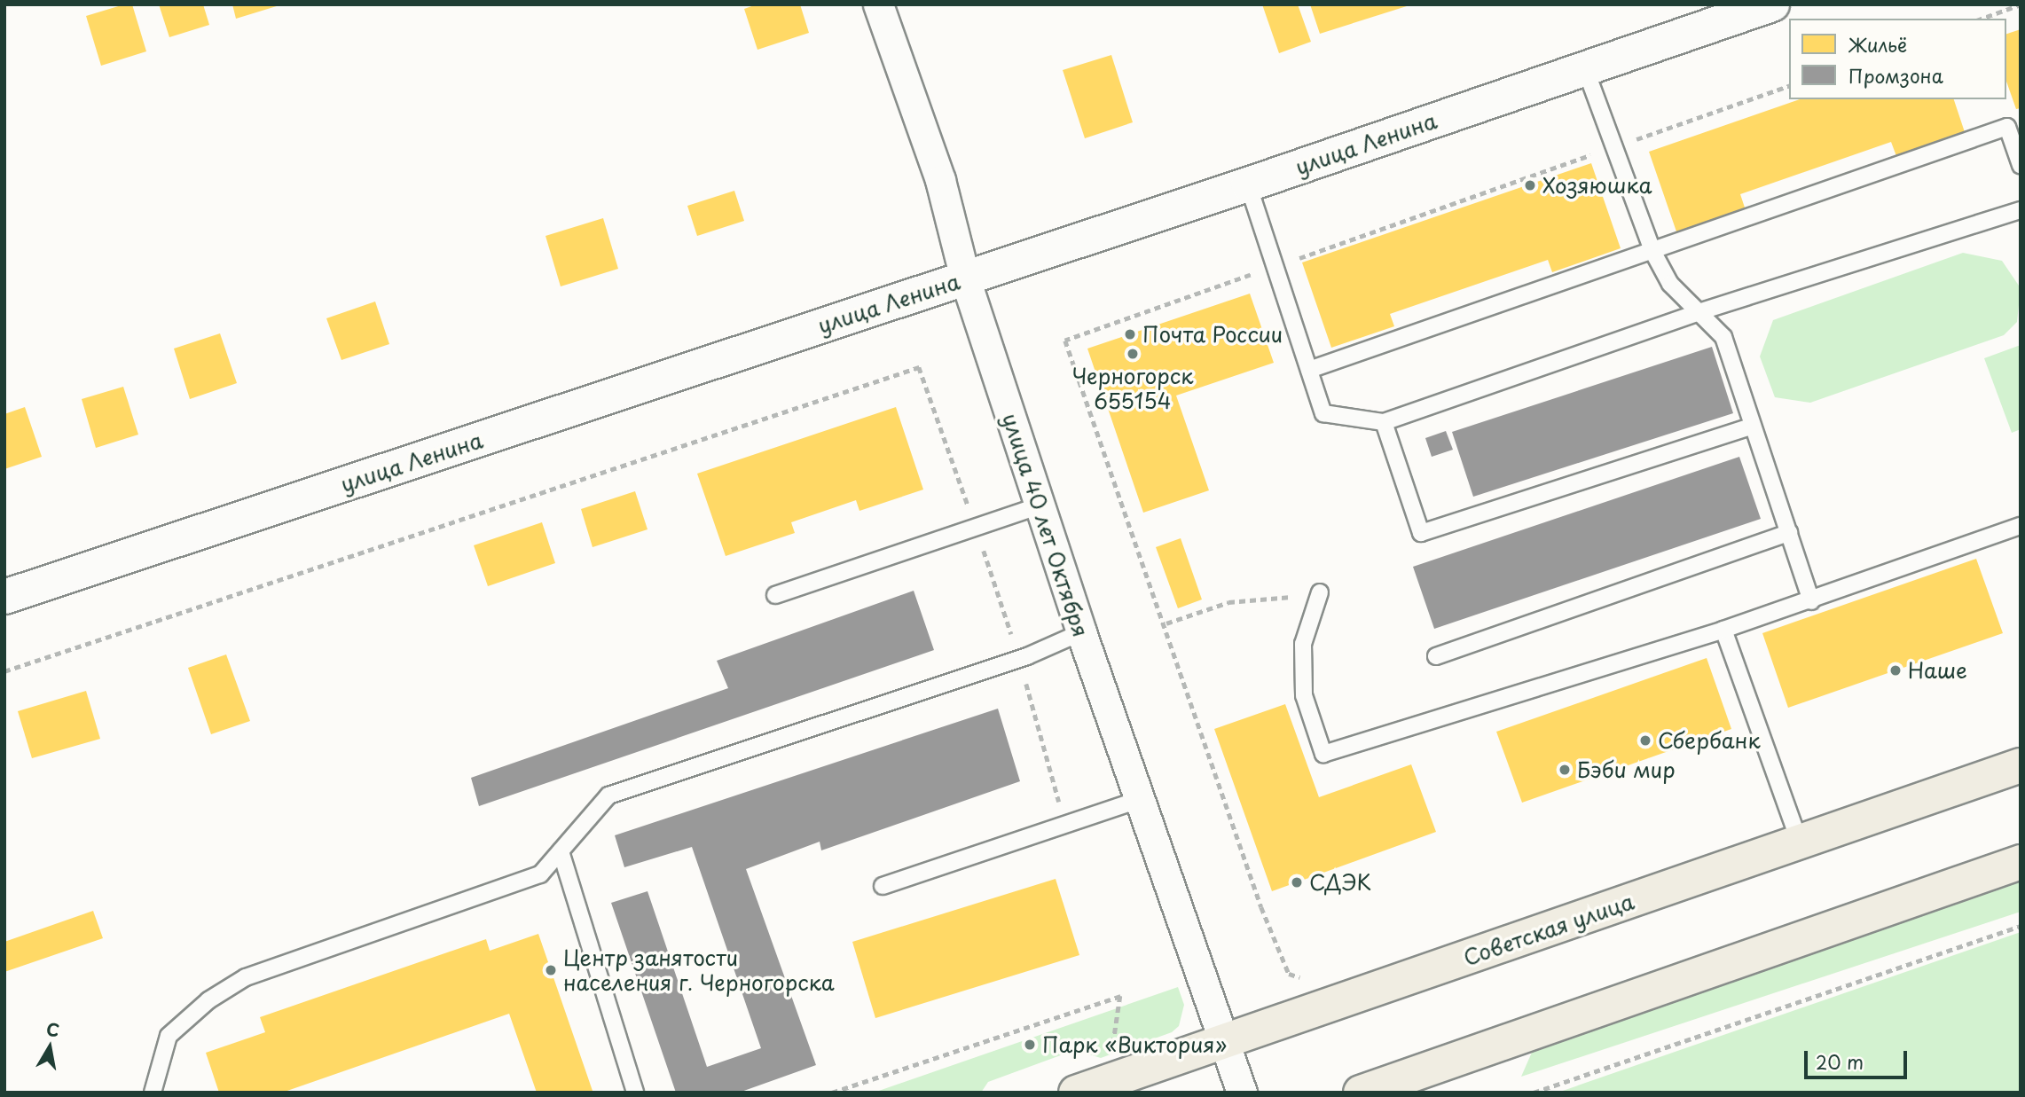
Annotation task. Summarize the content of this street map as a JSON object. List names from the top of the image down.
{
  "streets": {
    "main road": ["Советская улица"],
    "street": ["улица Ленина", "улица 40 лет Октября"]
  },
  "crossings": [
    ["улица Ленина", "улица 40 лет Октября"],
    ["улица 40 лет Октября", "Советская улица"]
  ],
  "places": [
    "Хозяюшка",
    "Почта России",
    "Черногорск 655154",
    "Наше",
    "Сбербанк",
    "Бэби мир",
    "СДЭК",
    "Центр занятости населения г. Черногорска",
    "Парк «Виктория»"
  ],
  "legend": ["Жильё", "Промзона"],
  "scale_bar": "20 m",
  "north": "top"
}
